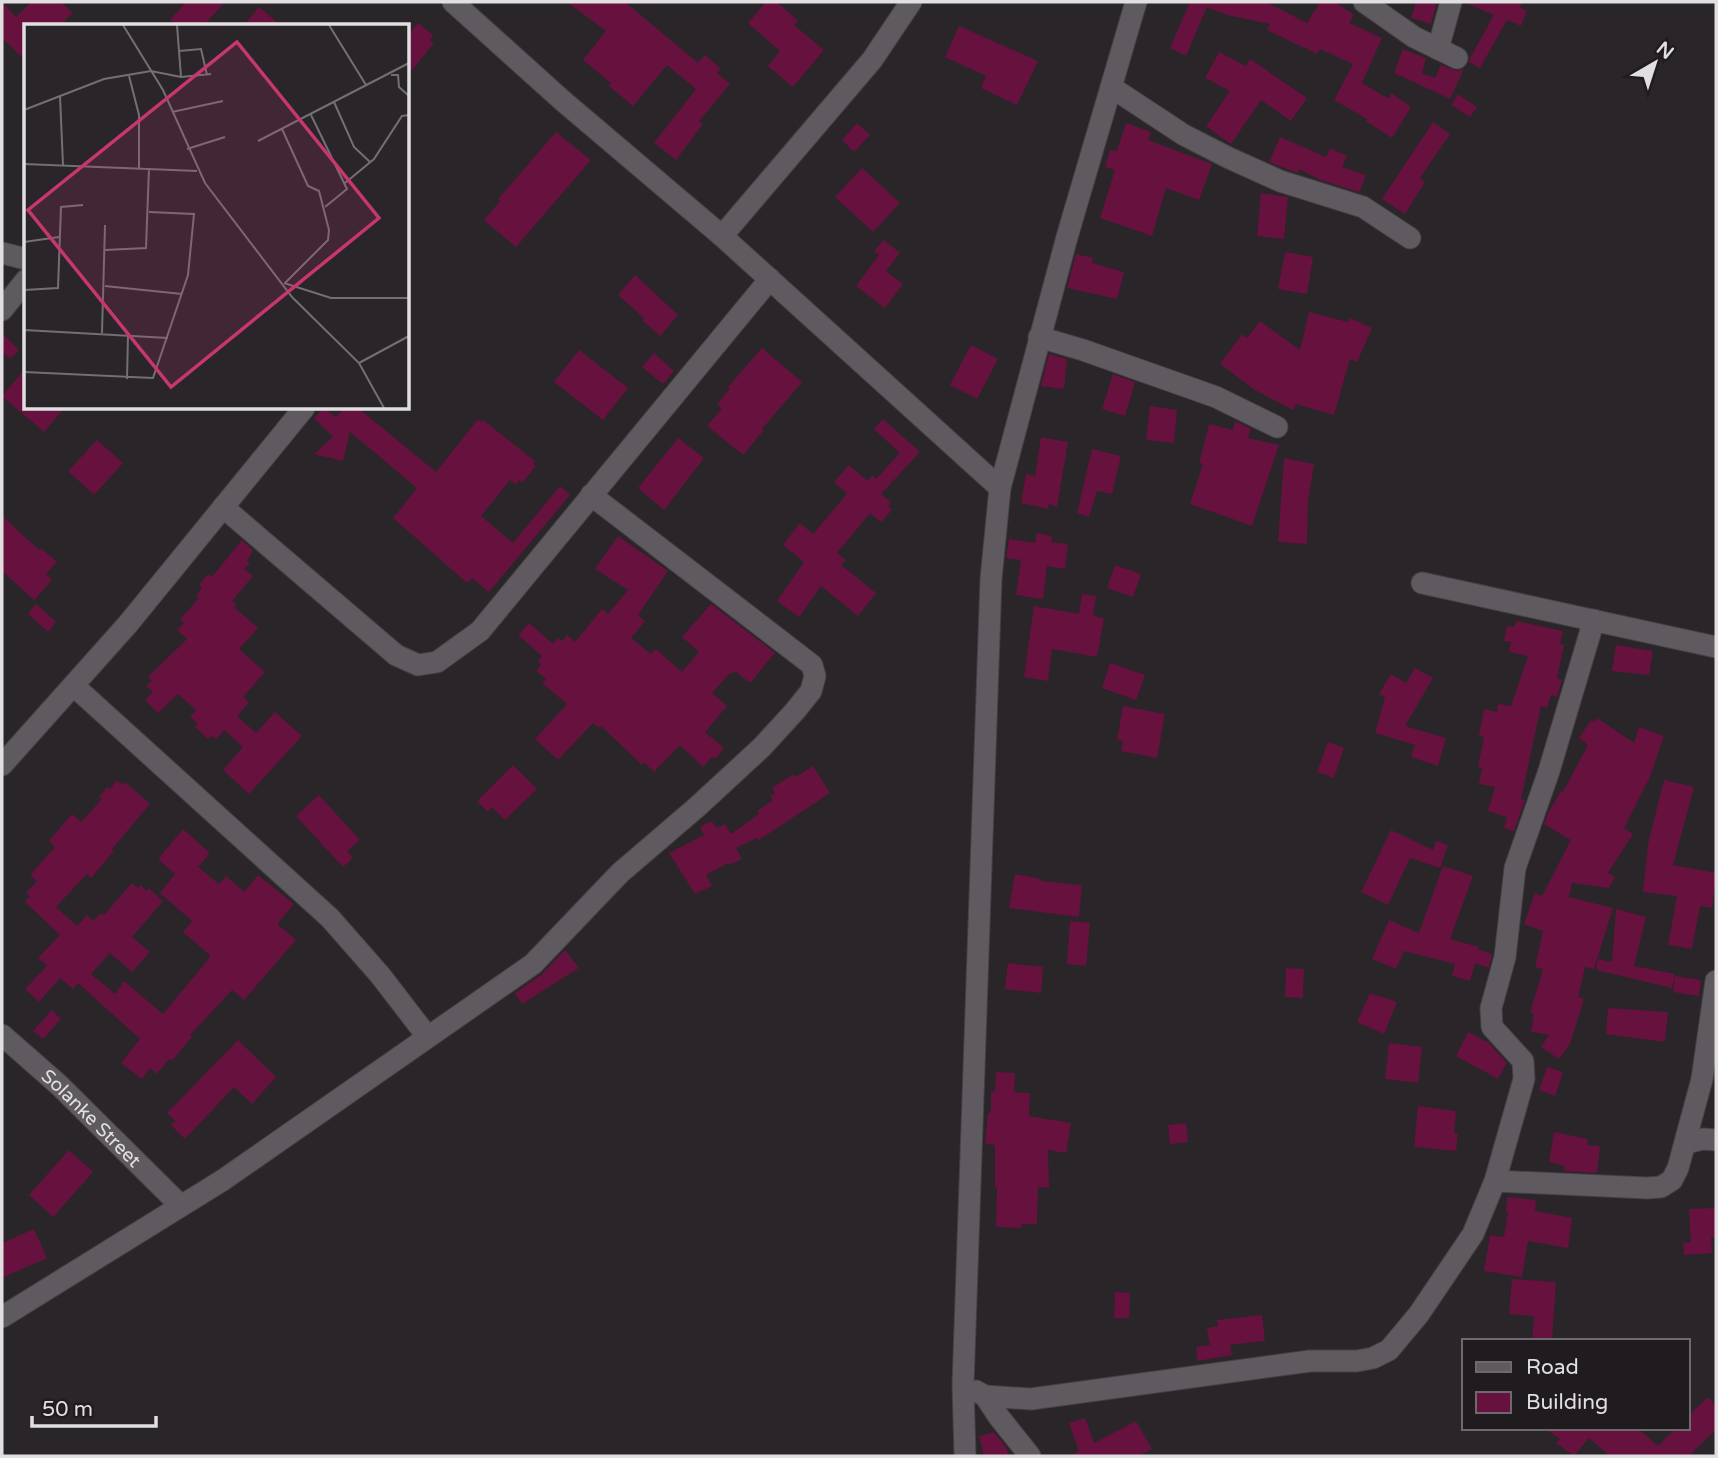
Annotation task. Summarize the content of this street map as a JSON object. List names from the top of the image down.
{
  "streets": {
    "street": ["Solanke Street"]
  },
  "legend": ["Road", "Building"],
  "scale_bar": "50 m",
  "north": "top right"
}
